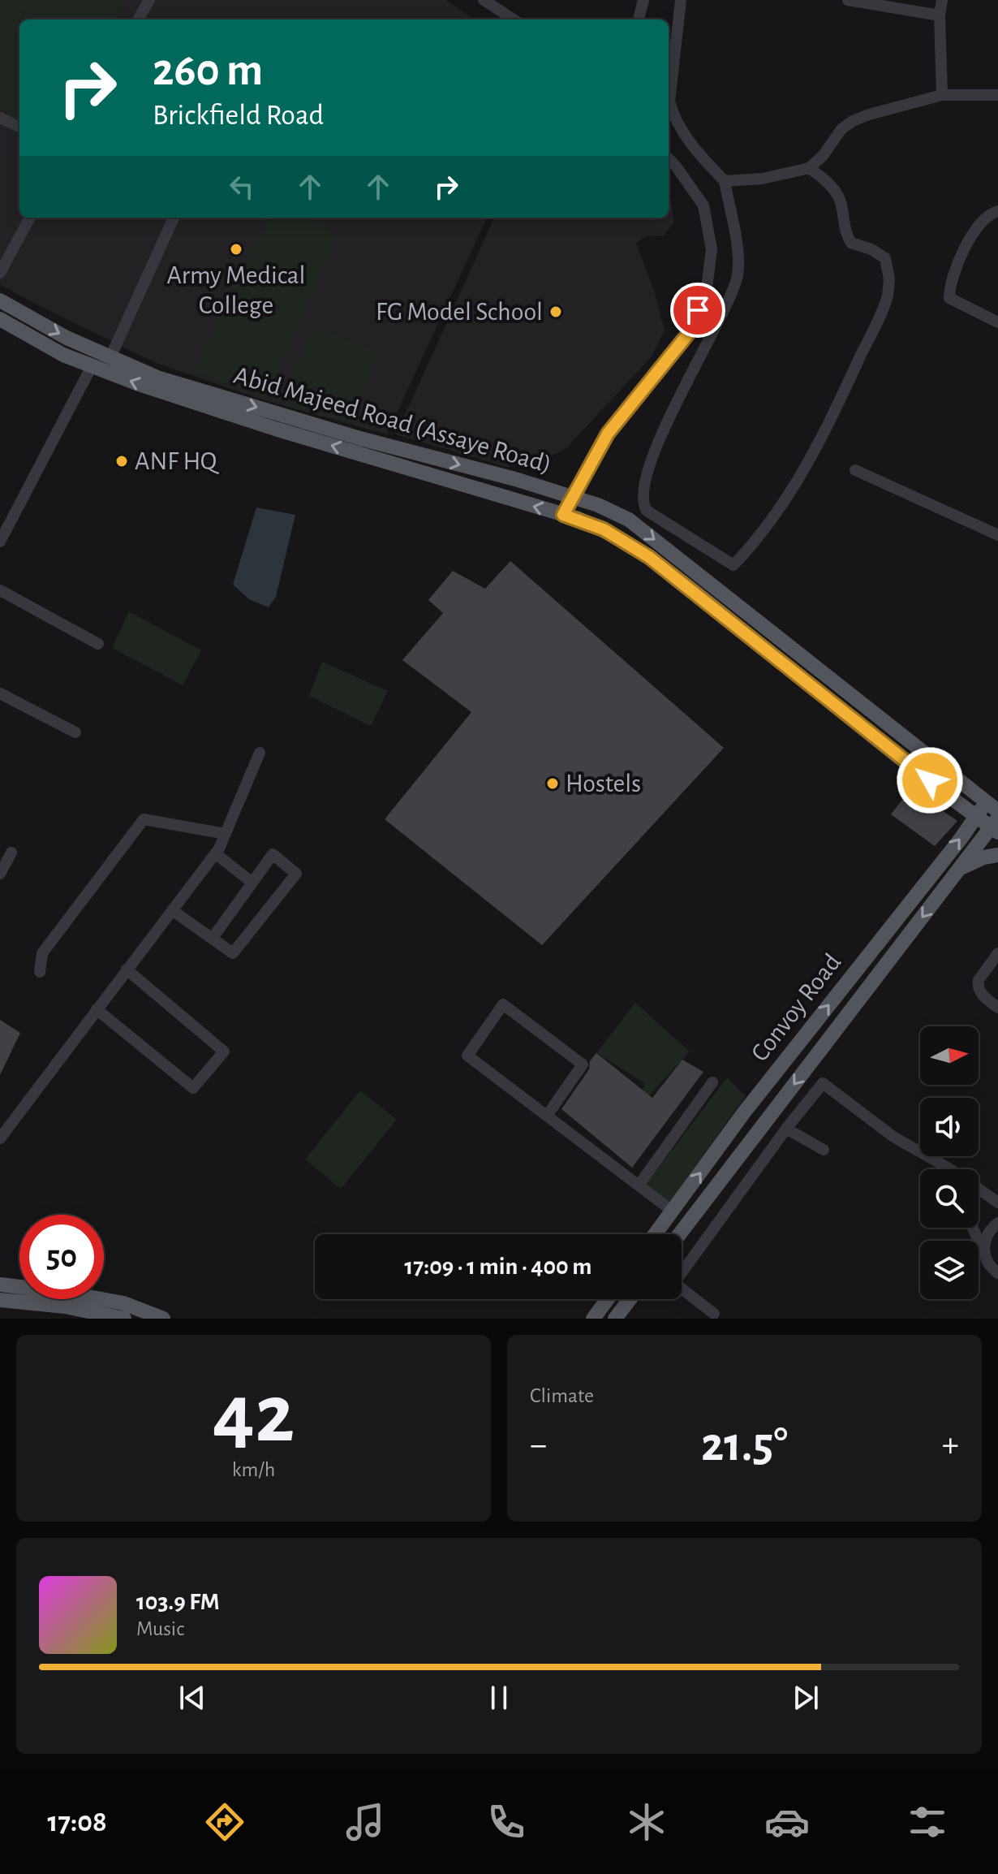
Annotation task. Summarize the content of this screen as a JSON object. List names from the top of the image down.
{
  "streets": {
    "main road": ["Abid Majeed Road (Assaye Road)", "Convoy Road"]
  },
  "crossings": [
    ["Abid Majeed Road (Assaye Road)", "Convoy Road"]
  ],
  "places": [
    "Army Medical College",
    "FG Model School",
    "ANF HQ",
    "Hostels"
  ],
  "north": "right",
  "page": {
    "turn": ["260 m", "Brickfield Road"],
    "limit": "50",
    "trip": "17:09 · 1 min · 400 m",
    "tile": [
      ["42", "km/h"],
      "Climate"
    ],
    "heat": ["−", "21.5°", "+"],
    "song": ["103.9 FM", "Music"],
    "tabs": "17:08"
  }
}
